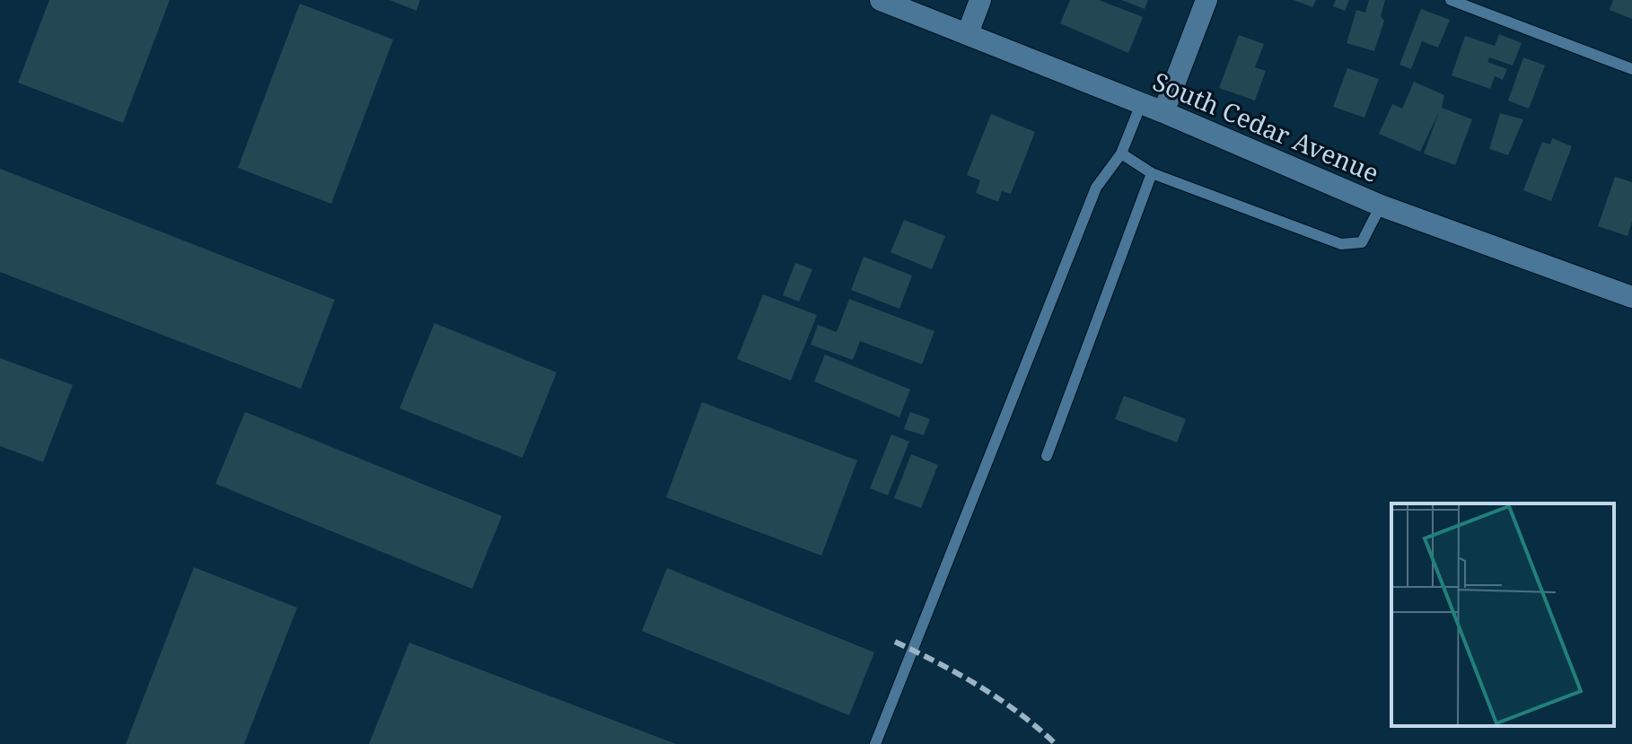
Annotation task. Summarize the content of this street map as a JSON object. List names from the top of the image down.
{
  "streets": {
    "street": ["South Cedar Avenue"]
  }
}
